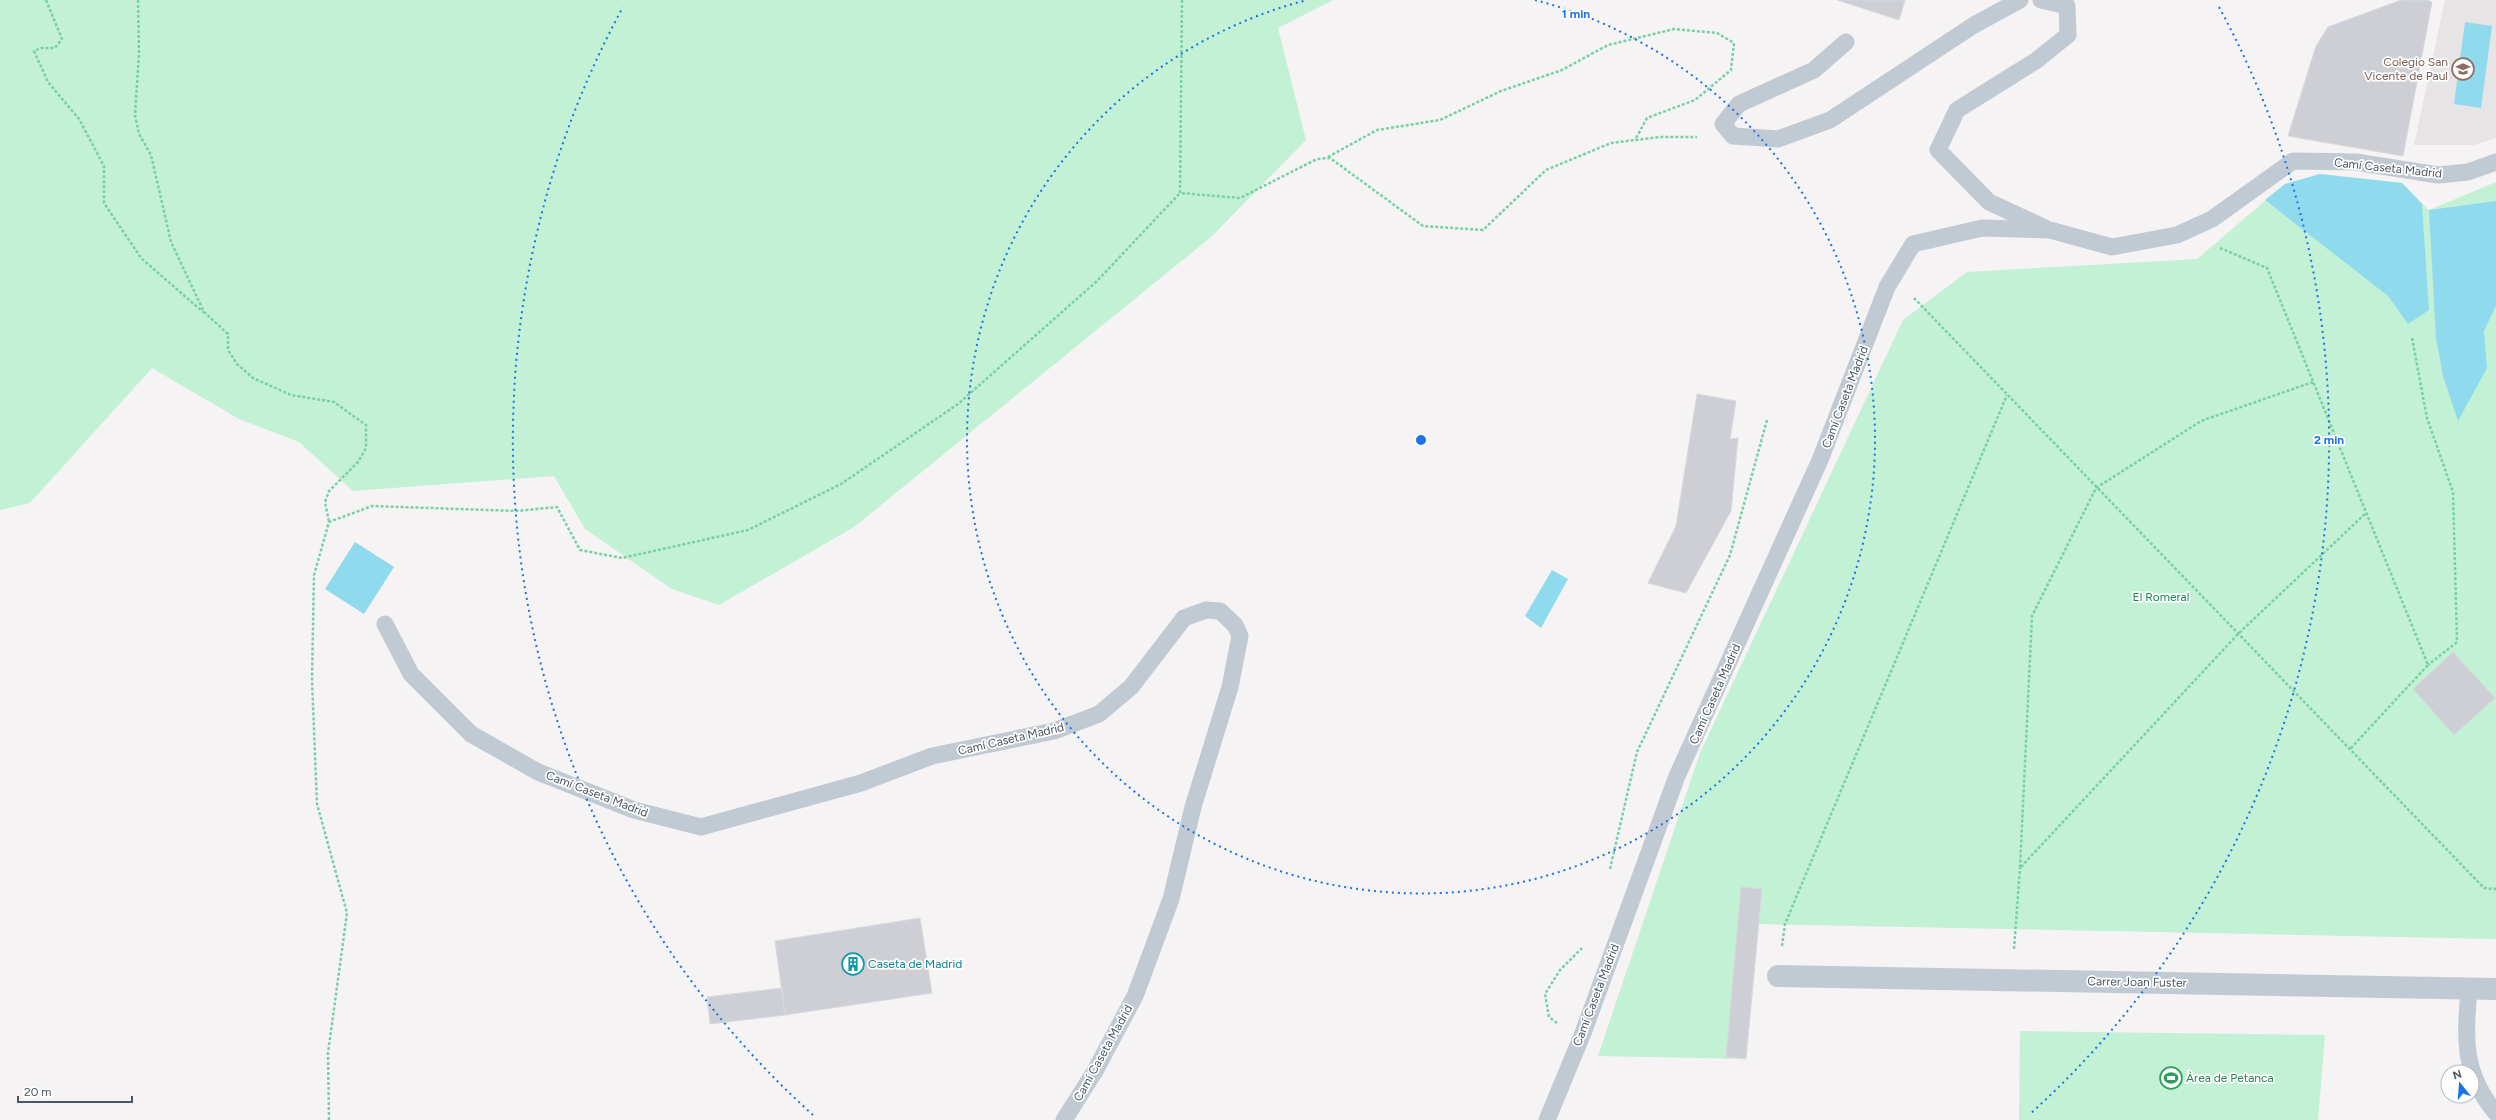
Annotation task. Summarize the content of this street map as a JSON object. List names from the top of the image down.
{
  "streets": {
    "street": ["Carrer Joan Fuster"],
    "lane": ["Camí Caseta Madrid"]
  },
  "parks": ["El Romeral"],
  "places": {
    "school or university": ["Colegio San Vicente de Paul"],
    "building": ["Caseta de Madrid"],
    "sports": ["Àrea de Petanca"]
  },
  "scale_bar": "20 m",
  "north": "top",
  "rings": ["1 min", "2 min"]
}
